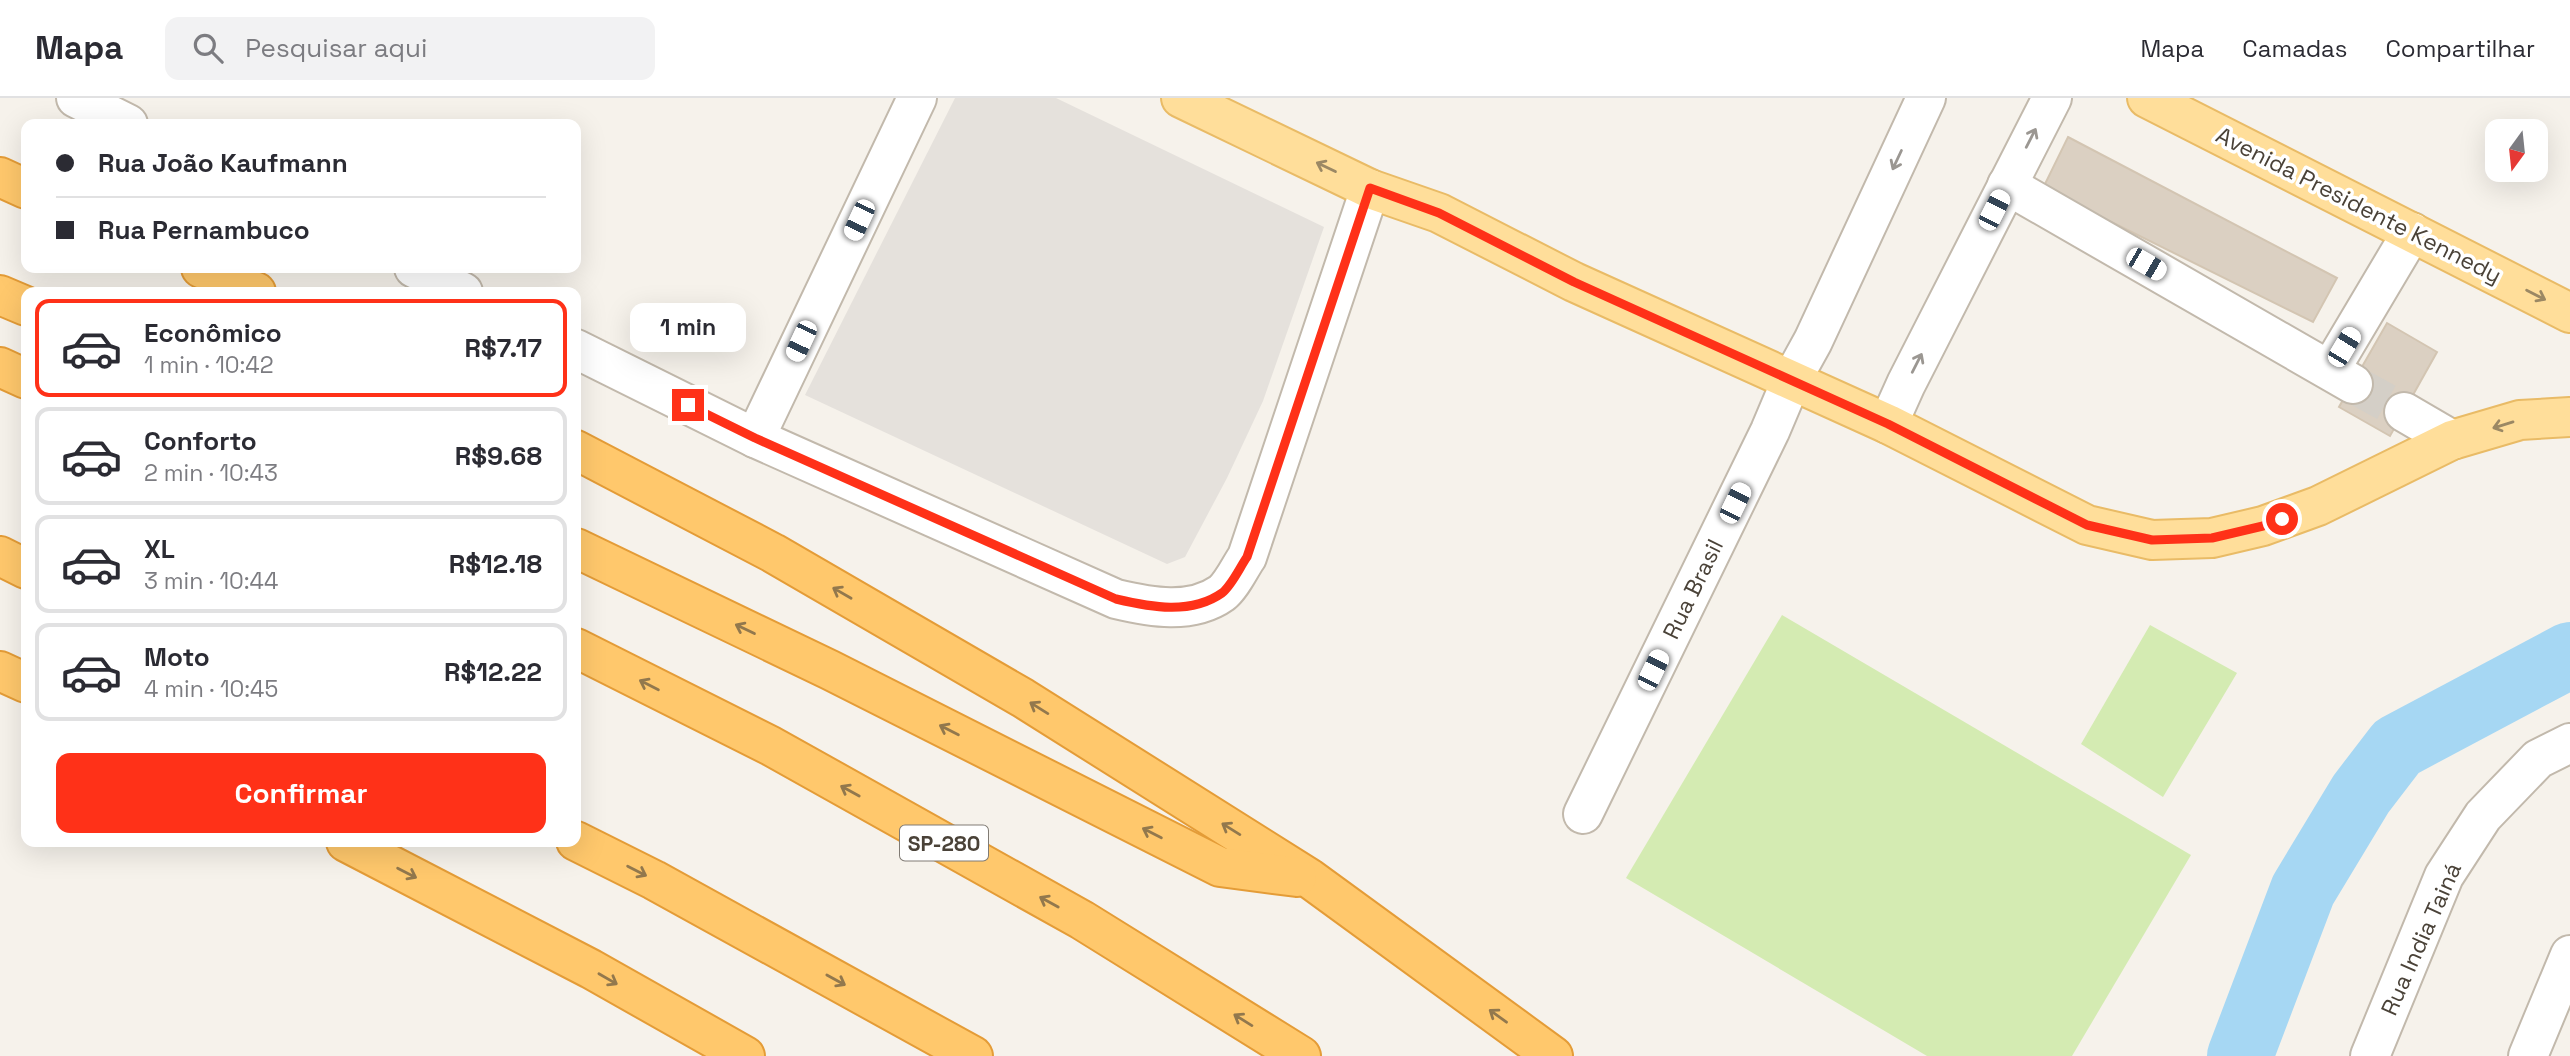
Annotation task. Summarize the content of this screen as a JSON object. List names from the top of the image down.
{
  "streets": {
    "highway": ["SP-280"],
    "main road": ["Avenida Presidente Kennedy"],
    "street": ["Rua Brasil", "Rua India Tainá"]
  },
  "one_way": ["Avenida Presidente Kennedy"],
  "north": "bottom",
  "page": {
    "header": "Mapa",
    "search": "Pesquisar aqui",
    "nav": ["Mapa", "Camadas", "Compartilhar"],
    "banner": ["Rua João Kaufmann", "Rua Pernambuco"],
    "list": [
      {
        "name": "Econômico",
        "note": "1 min · 10:42",
        "value": "R$7.17"
      },
      {
        "name": "Conforto",
        "note": "2 min · 10:43",
        "value": "R$9.68"
      },
      {
        "name": "XL",
        "note": "3 min · 10:44",
        "value": "R$12.18"
      },
      {
        "name": "Moto",
        "note": "4 min · 10:45",
        "value": "R$12.22"
      }
    ],
    "bubble": "1 min",
    "buttons": "Confirmar"
  }
}
